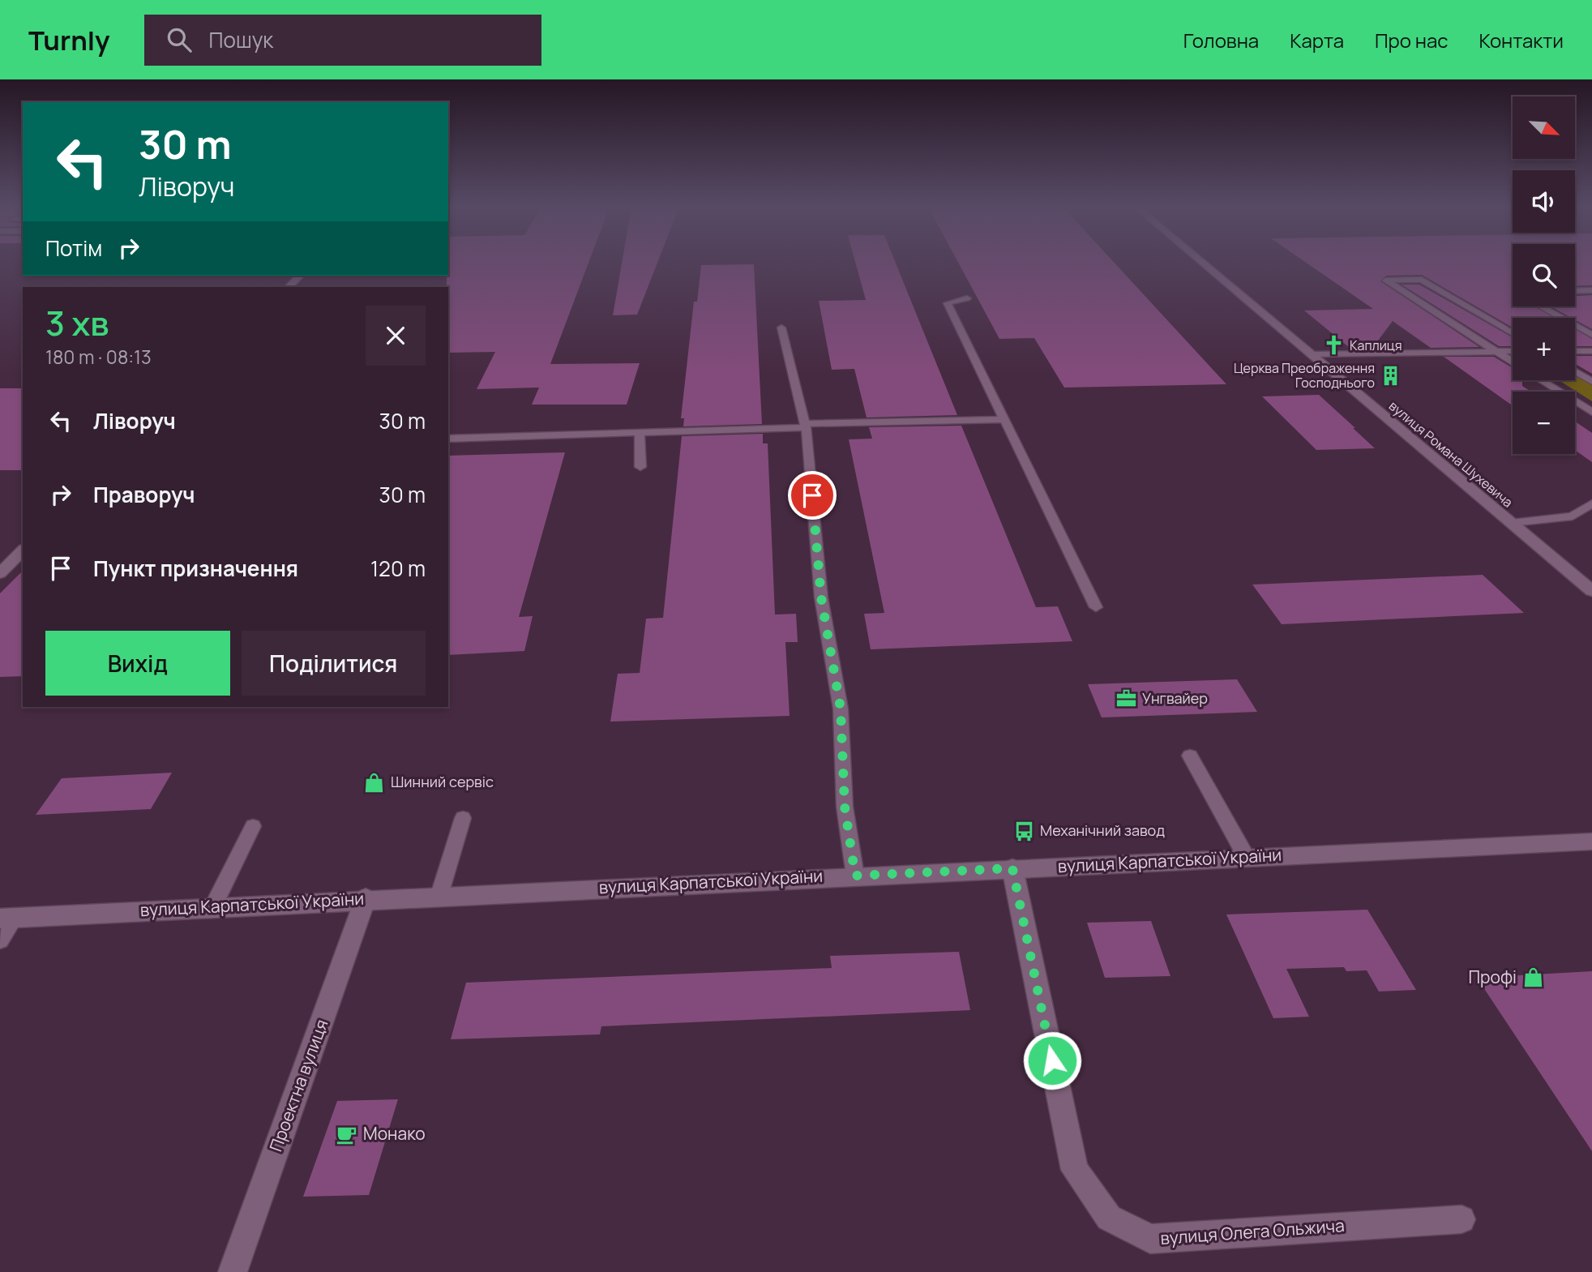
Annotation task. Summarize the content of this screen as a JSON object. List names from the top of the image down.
{
  "streets": {
    "street": [
      "вулиця Романа Шухевича",
      "вулиця Карпатської України",
      "Проектна вулиця",
      "вулиця Олега Ольжича"
    ]
  },
  "crossings": [
    ["вулиця Карпатської України", "Проектна вулиця"],
    ["вулиця Карпатської України", "вулиця Олега Ольжича"]
  ],
  "places": {
    "church": ["Каплиця"],
    "building": ["Церква Преображення Господнього"],
    "office": ["Унгвайер"],
    "shop": ["Шинний сервіс", "Профі"],
    "bus stop": ["Механічний завод"],
    "cafe": ["Монако"]
  },
  "north": "bottom right",
  "page": {
    "header": "Turnly",
    "search": "Пошук",
    "nav": [
      "Головна",
      "Карта",
      "Про нас",
      "Контакти"
    ],
    "map_buttons": ["+", "−"],
    "turn": ["30 m", "Ліворуч"],
    "then": "Потім",
    "heading": ["3 хв", "180 m · 08:13"],
    "list": [
      {
        "name": "Ліворуч",
        "value": "30 m"
      },
      {
        "name": "Праворуч",
        "value": "30 m"
      },
      {
        "name": "Пункт призначення",
        "value": "120 m"
      }
    ],
    "buttons": ["Вихід", "Поділитися"]
  }
}
